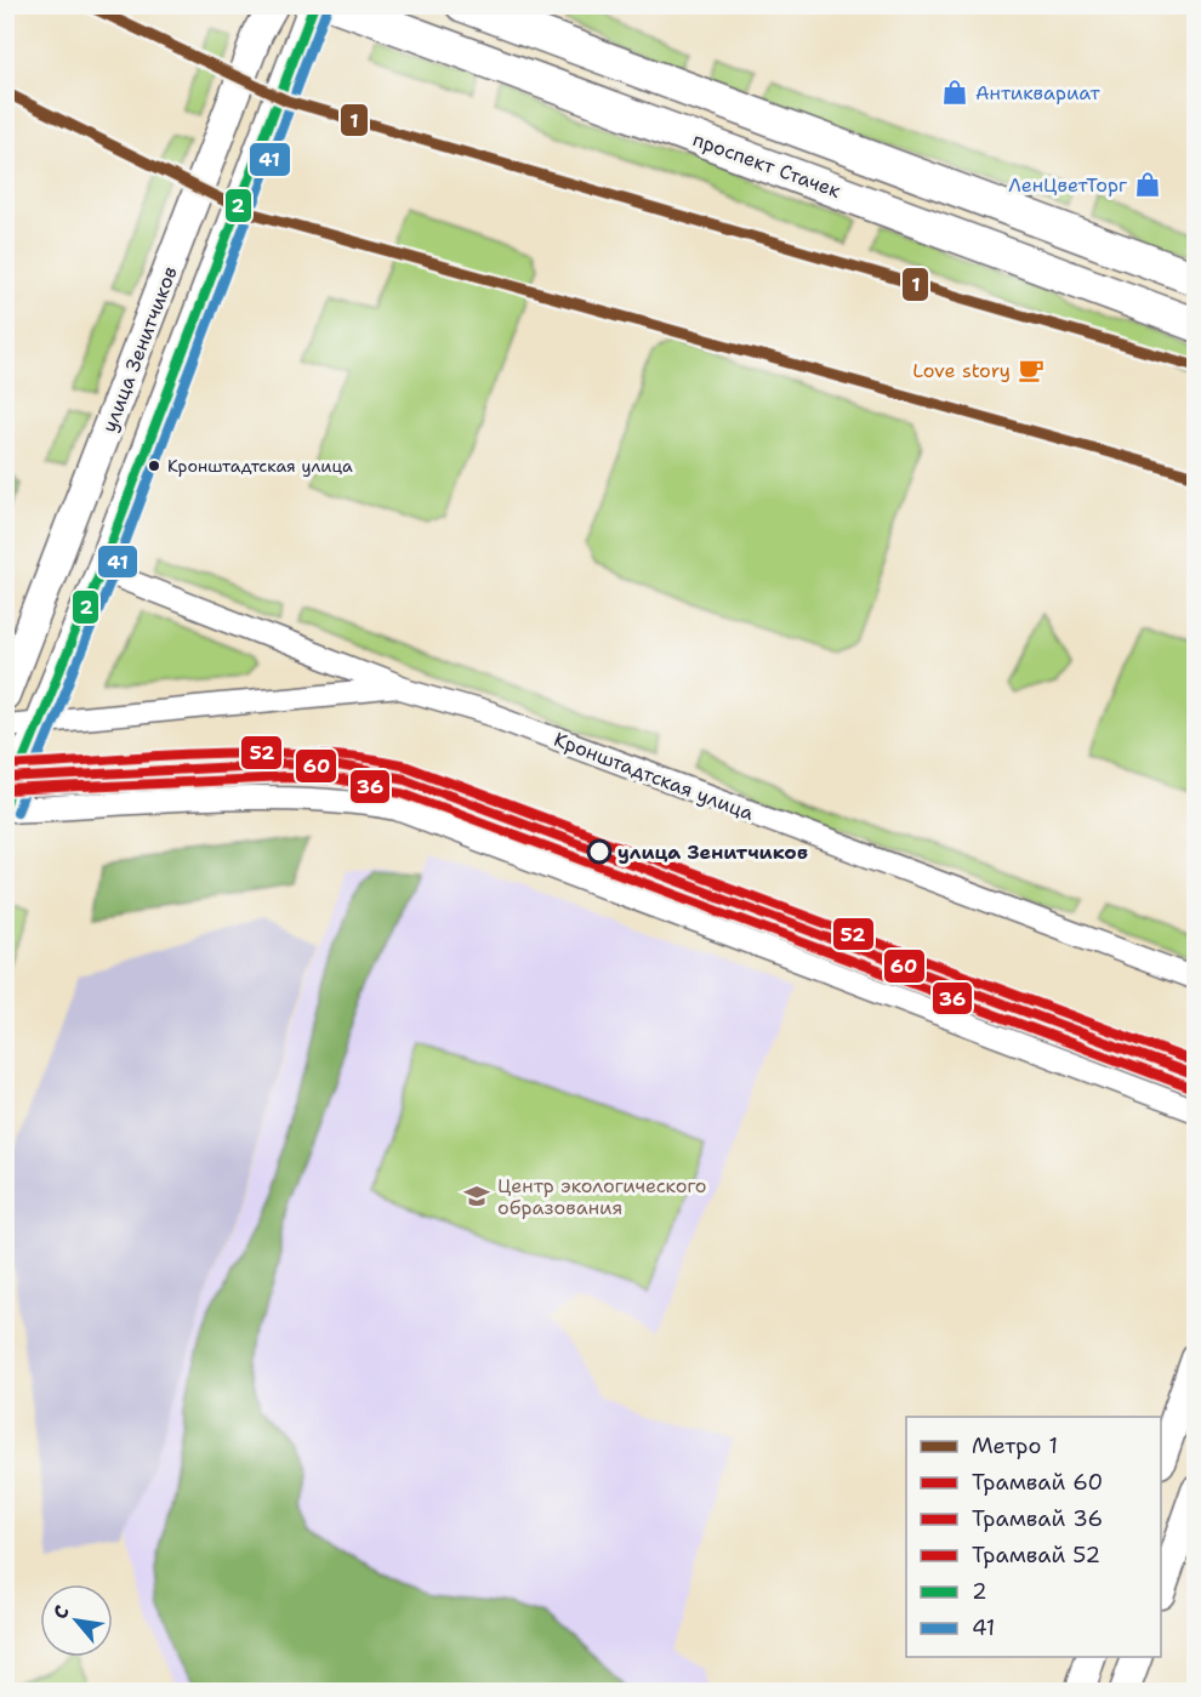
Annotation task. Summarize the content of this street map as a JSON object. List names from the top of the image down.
{
  "streets": {
    "main road": ["проспект Стачек", "улица Зенитчиков"],
    "street": ["Кронштадтская улица"]
  },
  "crossings": [
    ["улица Зенитчиков", "Кронштадтская улица"]
  ],
  "places": {
    "shop": ["Антиквариат", "ЛенЦветТорг"],
    "cafe": ["Love story"],
    "other": ["Кронштадтская улица", "улица Зенитчиков"],
    "school or university": ["Центр экологического образования"]
  },
  "lines": [
    "metro line 1",
    "transit line 2",
    "transit line 41",
    "tram line 52",
    "tram line 60",
    "tram line 36"
  ],
  "legend": [
    "Метро 1",
    "Трамвай 60",
    "Трамвай 36",
    "Трамвай 52",
    "2",
    "41"
  ],
  "north": "top left"
}
